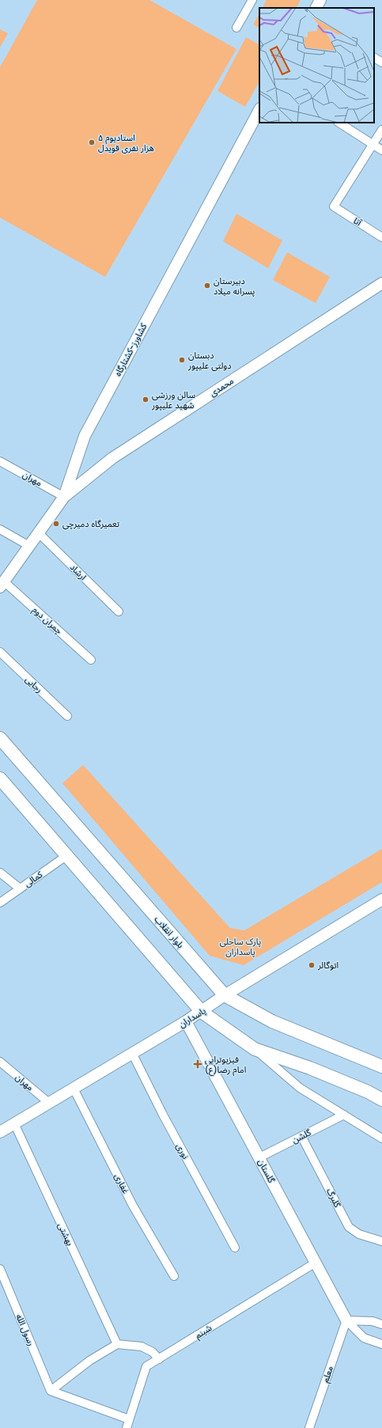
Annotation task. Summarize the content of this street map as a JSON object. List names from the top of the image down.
{
  "streets": {
    "main road": ["بلوار انقلاب"],
    "street": [
      "آتا",
      "کشاورز-کشتارگاه",
      "محمدی",
      "مهران",
      "ارشاد",
      "چمران دوم",
      "رجایی",
      "کمالی",
      "پاسداران",
      "گلشن",
      "نوری",
      "گلستان",
      "غفاری",
      "گلبرگ",
      "بهشتی",
      "رسول الله",
      "شبنم",
      "معلم"
    ]
  },
  "crossings": [
    ["کشاورز-کشتارگاه", "محمدی"],
    ["کشاورز-کشتارگاه", "مهران"],
    ["کشاورز-کشتارگاه", "ارشاد"],
    ["کشاورز-کشتارگاه", "چمران دوم"],
    ["محمدی", "مهران"],
    ["مهران", "پاسداران"],
    ["بلوار انقلاب", "پاسداران"],
    ["پاسداران", "نوری"],
    ["پاسداران", "گلستان"],
    ["پاسداران", "غفاری"],
    ["پاسداران", "بهشتی"],
    ["گلشن", "گلستان"],
    ["گلشن", "گلبرگ"],
    ["گلستان", "شبنم"],
    ["گلستان", "معلم"]
  ],
  "parks": ["پارک ساحلی پاسداران"],
  "places": {
    "other": [
      "استادیوم ۵ هزار نفری قویدل",
      "دبیرستان پسرانه میلاد",
      "دبستان دولتی علیپور",
      "سالن ورزشی شهید علیپور",
      "تعمیرگاه دمیرچی",
      "اتوگالر"
    ],
    "health": ["فیزیوتراپی امام رضا(ع)"]
  }
}
